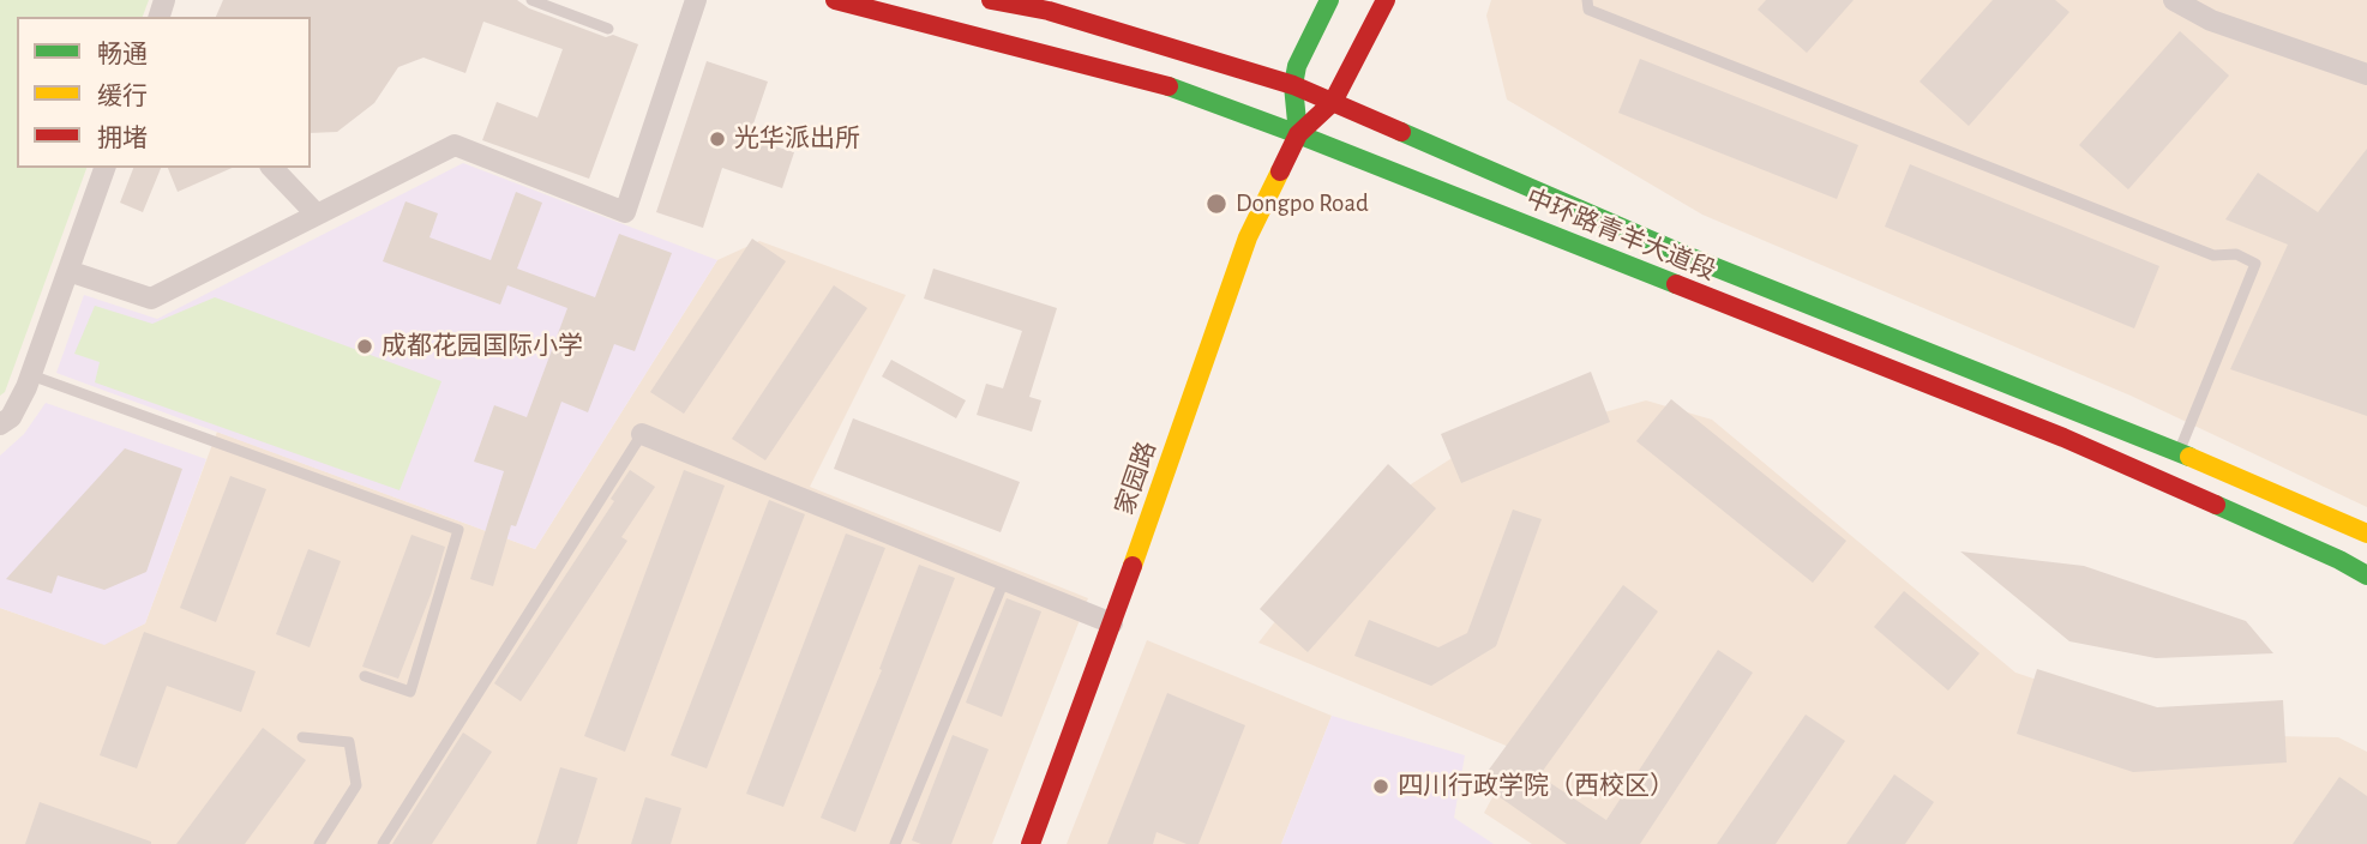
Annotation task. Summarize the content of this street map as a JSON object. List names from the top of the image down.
{
  "streets": {
    "main road": ["中环路青羊大道段", "家园路"]
  },
  "crossings": [
    ["中环路青羊大道段", "家园路"]
  ],
  "places": [
    "光华派出所",
    "Dongpo Road",
    "成都花园国际小学",
    "四川行政学院（西校区）"
  ],
  "legend": ["畅通", "缓行", "拥堵"]
}
